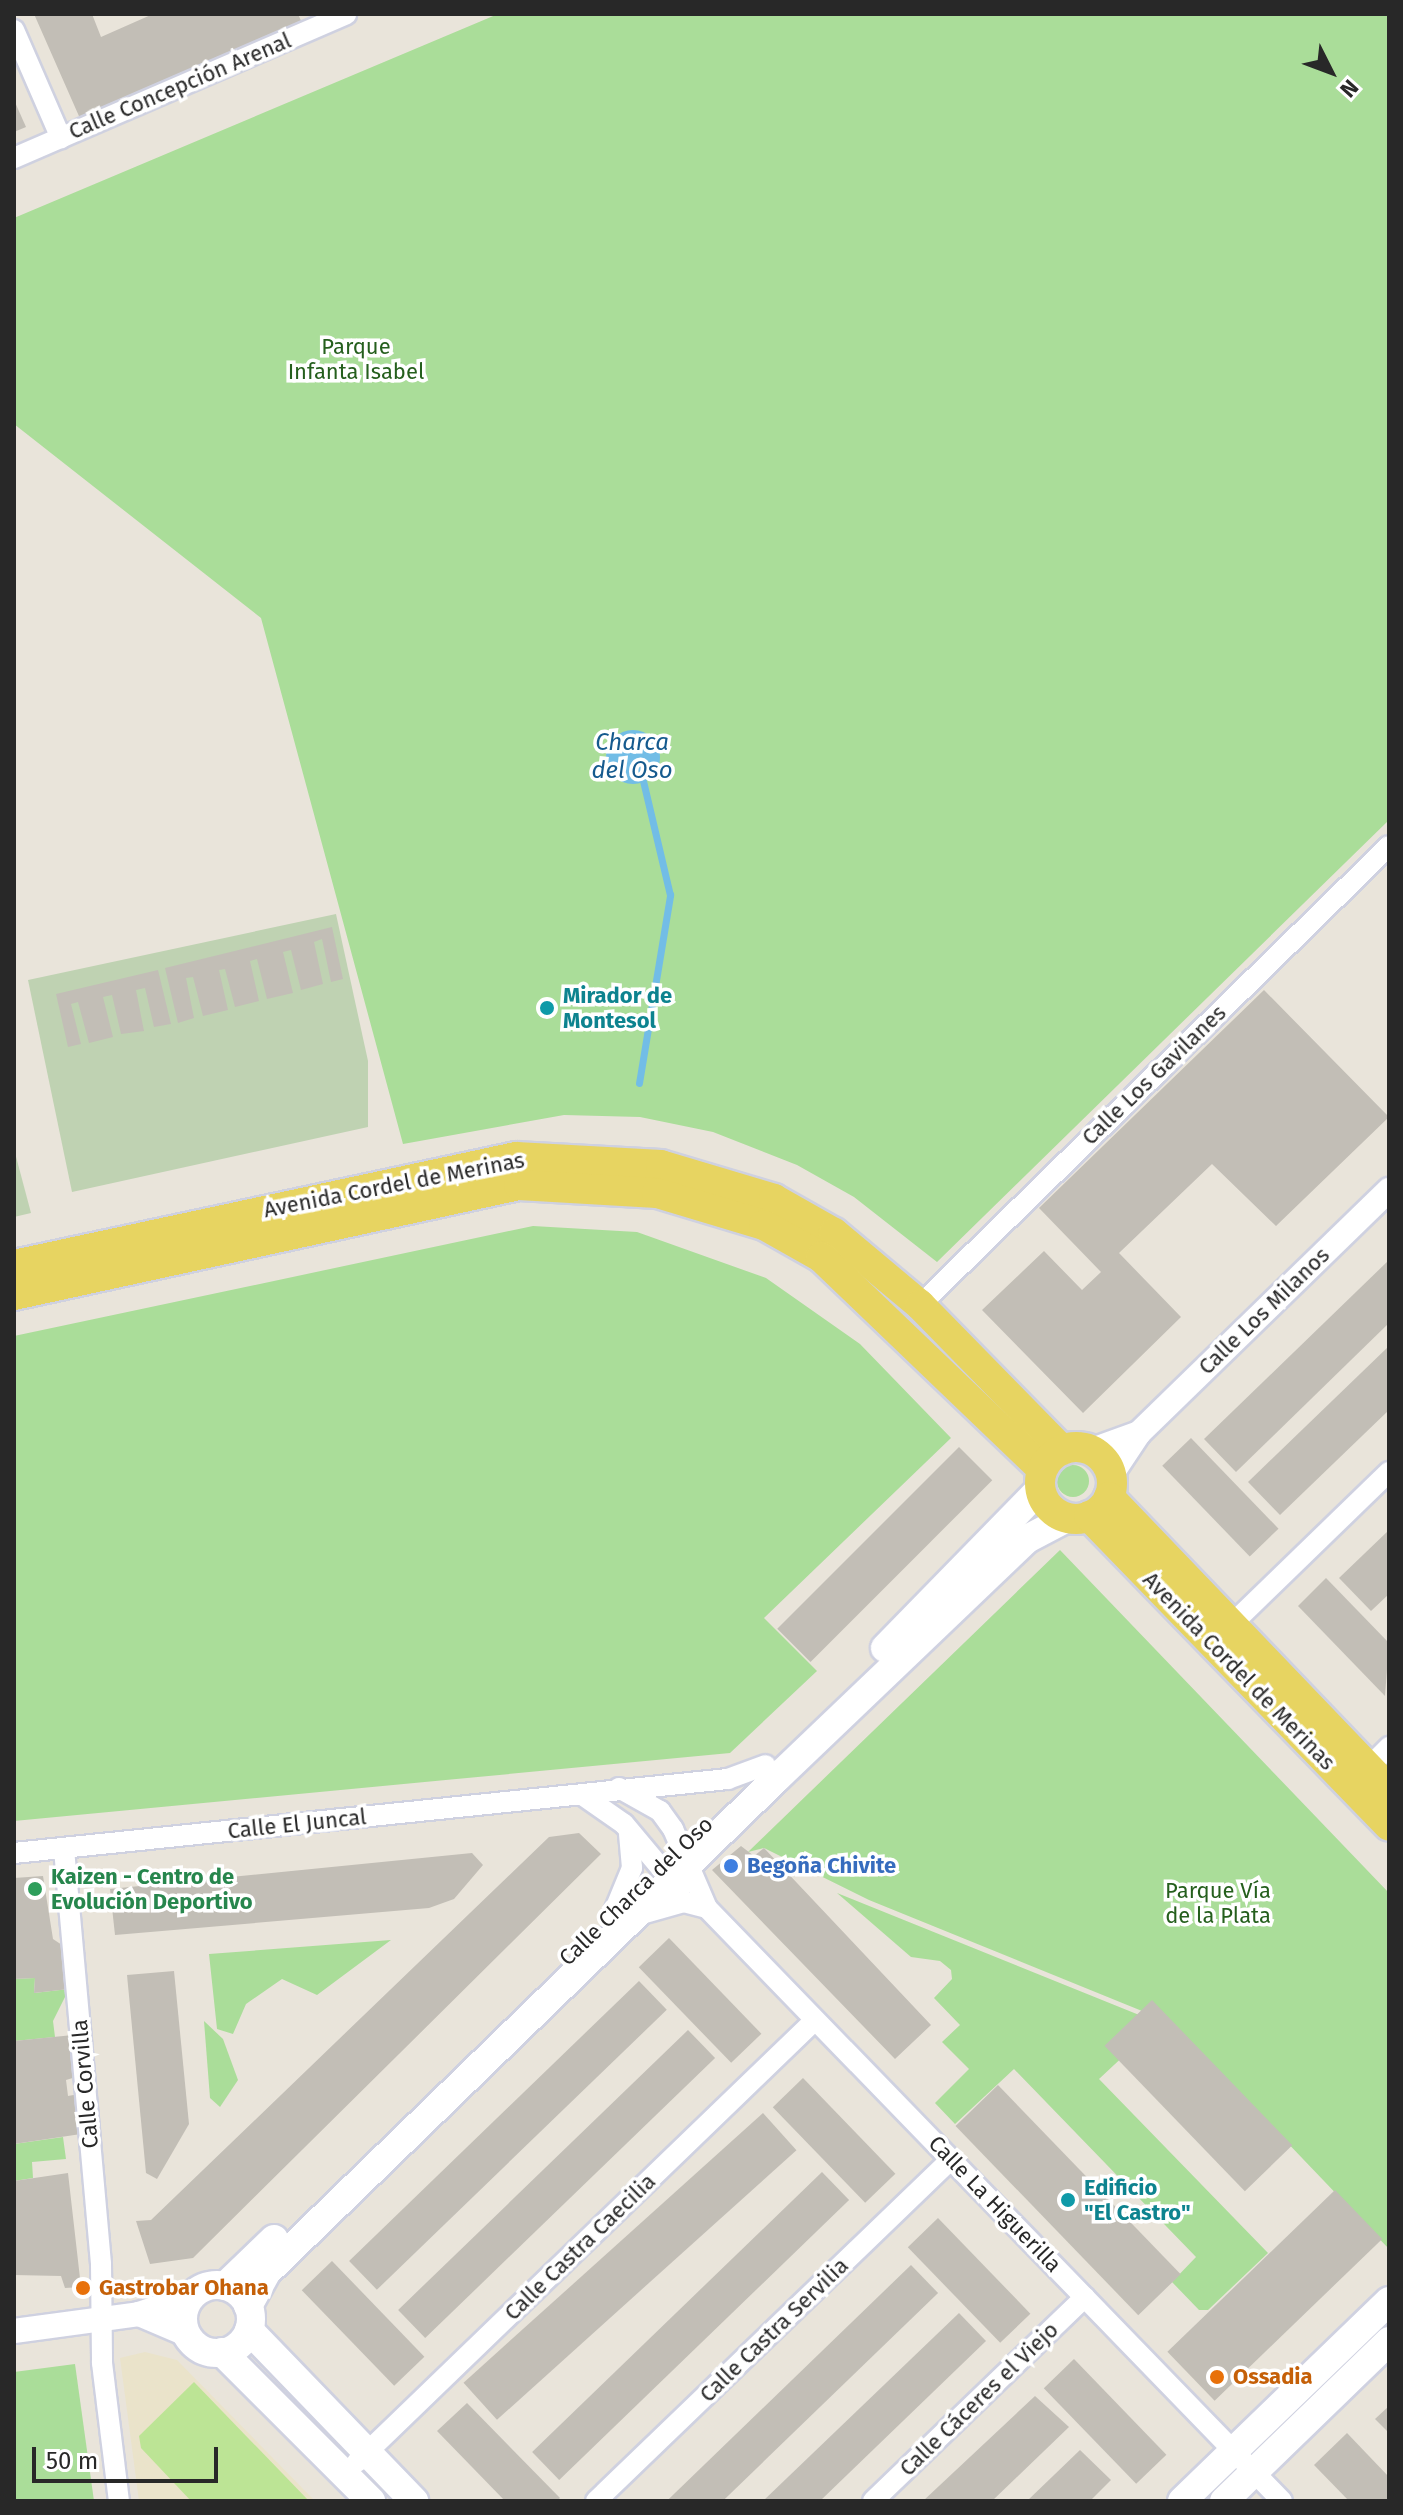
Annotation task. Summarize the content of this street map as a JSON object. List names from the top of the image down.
{
  "streets": {
    "main road": ["Avenida Cordel de Merinas", "Calle Charca del Oso"],
    "street": [
      "Calle Concepción Arenal",
      "Calle Los Gavilanes",
      "Calle Los Milanos",
      "Calle El Juncal",
      "Calle Corvilla",
      "Calle La Higuerilla",
      "Calle Castra Caecilia",
      "Calle Castra Servilia",
      "Calle Cáceres el Viejo"
    ]
  },
  "crossings": [
    ["Calle Los Gavilanes", "Avenida Cordel de Merinas"],
    ["Avenida Cordel de Merinas", "Calle Los Milanos"],
    ["Avenida Cordel de Merinas", "Calle Charca del Oso"],
    ["Calle Los Milanos", "Calle Charca del Oso"],
    ["Calle El Juncal", "Calle Charca del Oso"],
    ["Calle El Juncal", "Calle Corvilla"],
    ["Calle Charca del Oso", "Calle La Higuerilla"],
    ["Calle La Higuerilla", "Calle Castra Caecilia"],
    ["Calle La Higuerilla", "Calle Castra Servilia"],
    ["Calle La Higuerilla", "Calle Cáceres el Viejo"]
  ],
  "water": ["Charca del Oso"],
  "parks": ["Parque Infanta Isabel", "Parque Vía de la Plata"],
  "places": [
    "Mirador de Montesol",
    "Begoña Chivite",
    "Kaizen - Centro de Evolución Deportivo",
    "Edificio \"El Castro\"",
    "Gastrobar Ohana",
    "Ossadia"
  ],
  "scale_bar": "50 m",
  "north": "bottom right"
}
